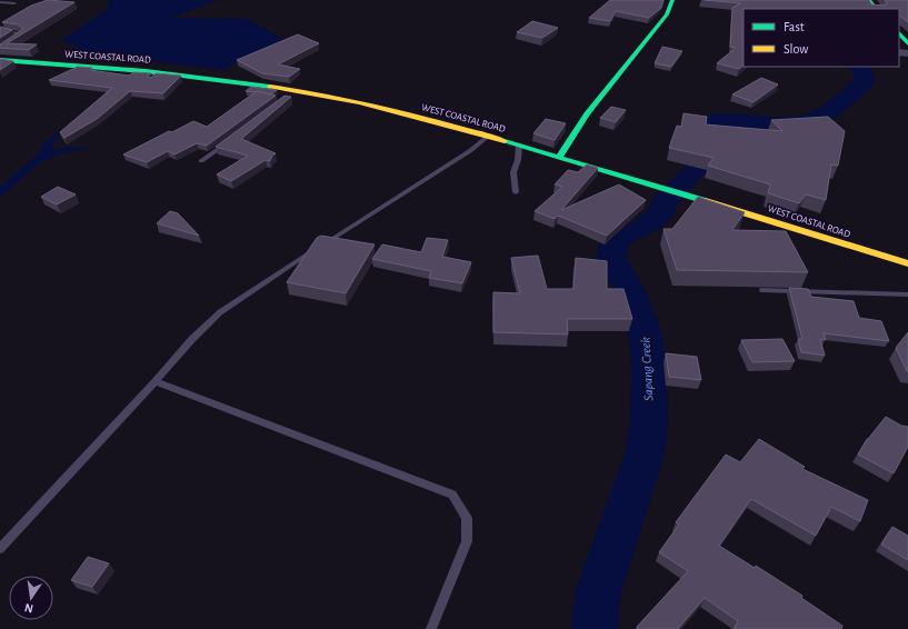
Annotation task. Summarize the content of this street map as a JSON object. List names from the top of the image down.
{
  "streets": {
    "main road": ["WEST COASTAL ROAD"]
  },
  "water": ["Sapang Creek"],
  "legend": ["Fast", "Slow"],
  "north": "bottom"
}
